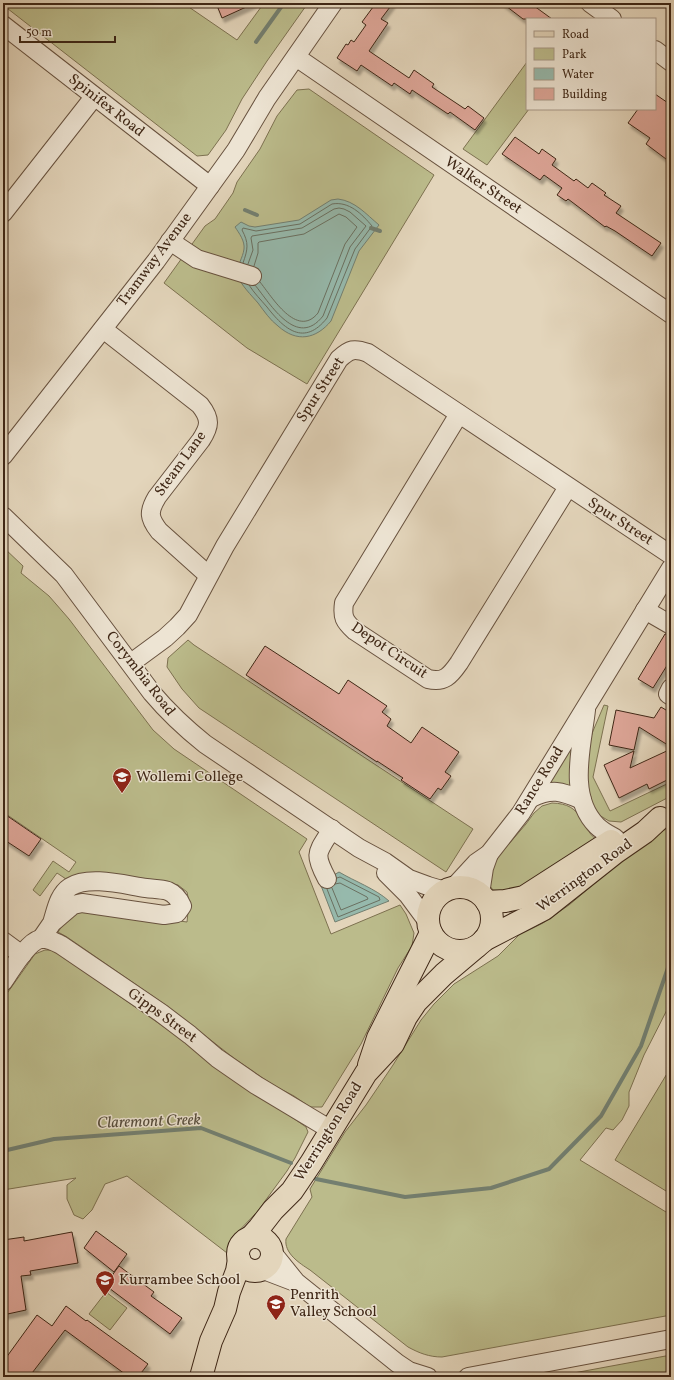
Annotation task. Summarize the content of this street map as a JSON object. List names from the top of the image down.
{
  "streets": {
    "main road": ["Werrington Road"],
    "street": [
      "Spinifex Road",
      "Walker Street",
      "Tramway Avenue",
      "Spur Street",
      "Steam Lane",
      "Depot Circuit",
      "Corymbia Road",
      "Rance Road",
      "Gipps Street"
    ]
  },
  "crossings": [
    ["Spinifex Road", "Tramway Avenue"],
    ["Walker Street", "Tramway Avenue"],
    ["Tramway Avenue", "Steam Lane"],
    ["Spur Street", "Steam Lane"],
    ["Spur Street", "Depot Circuit"],
    ["Spur Street", "Corymbia Road"],
    ["Corymbia Road", "Rance Road"],
    ["Corymbia Road", "Werrington Road"],
    ["Rance Road", "Werrington Road"],
    ["Werrington Road", "Gipps Street"]
  ],
  "water": ["Claremont Creek"],
  "places": {
    "school or university": ["Wollemi College", "Kurrambee School", "Penrith Valley School"]
  },
  "legend": [
    "Road",
    "Park",
    "Water",
    "Building"
  ],
  "scale_bar": "50 m"
}
